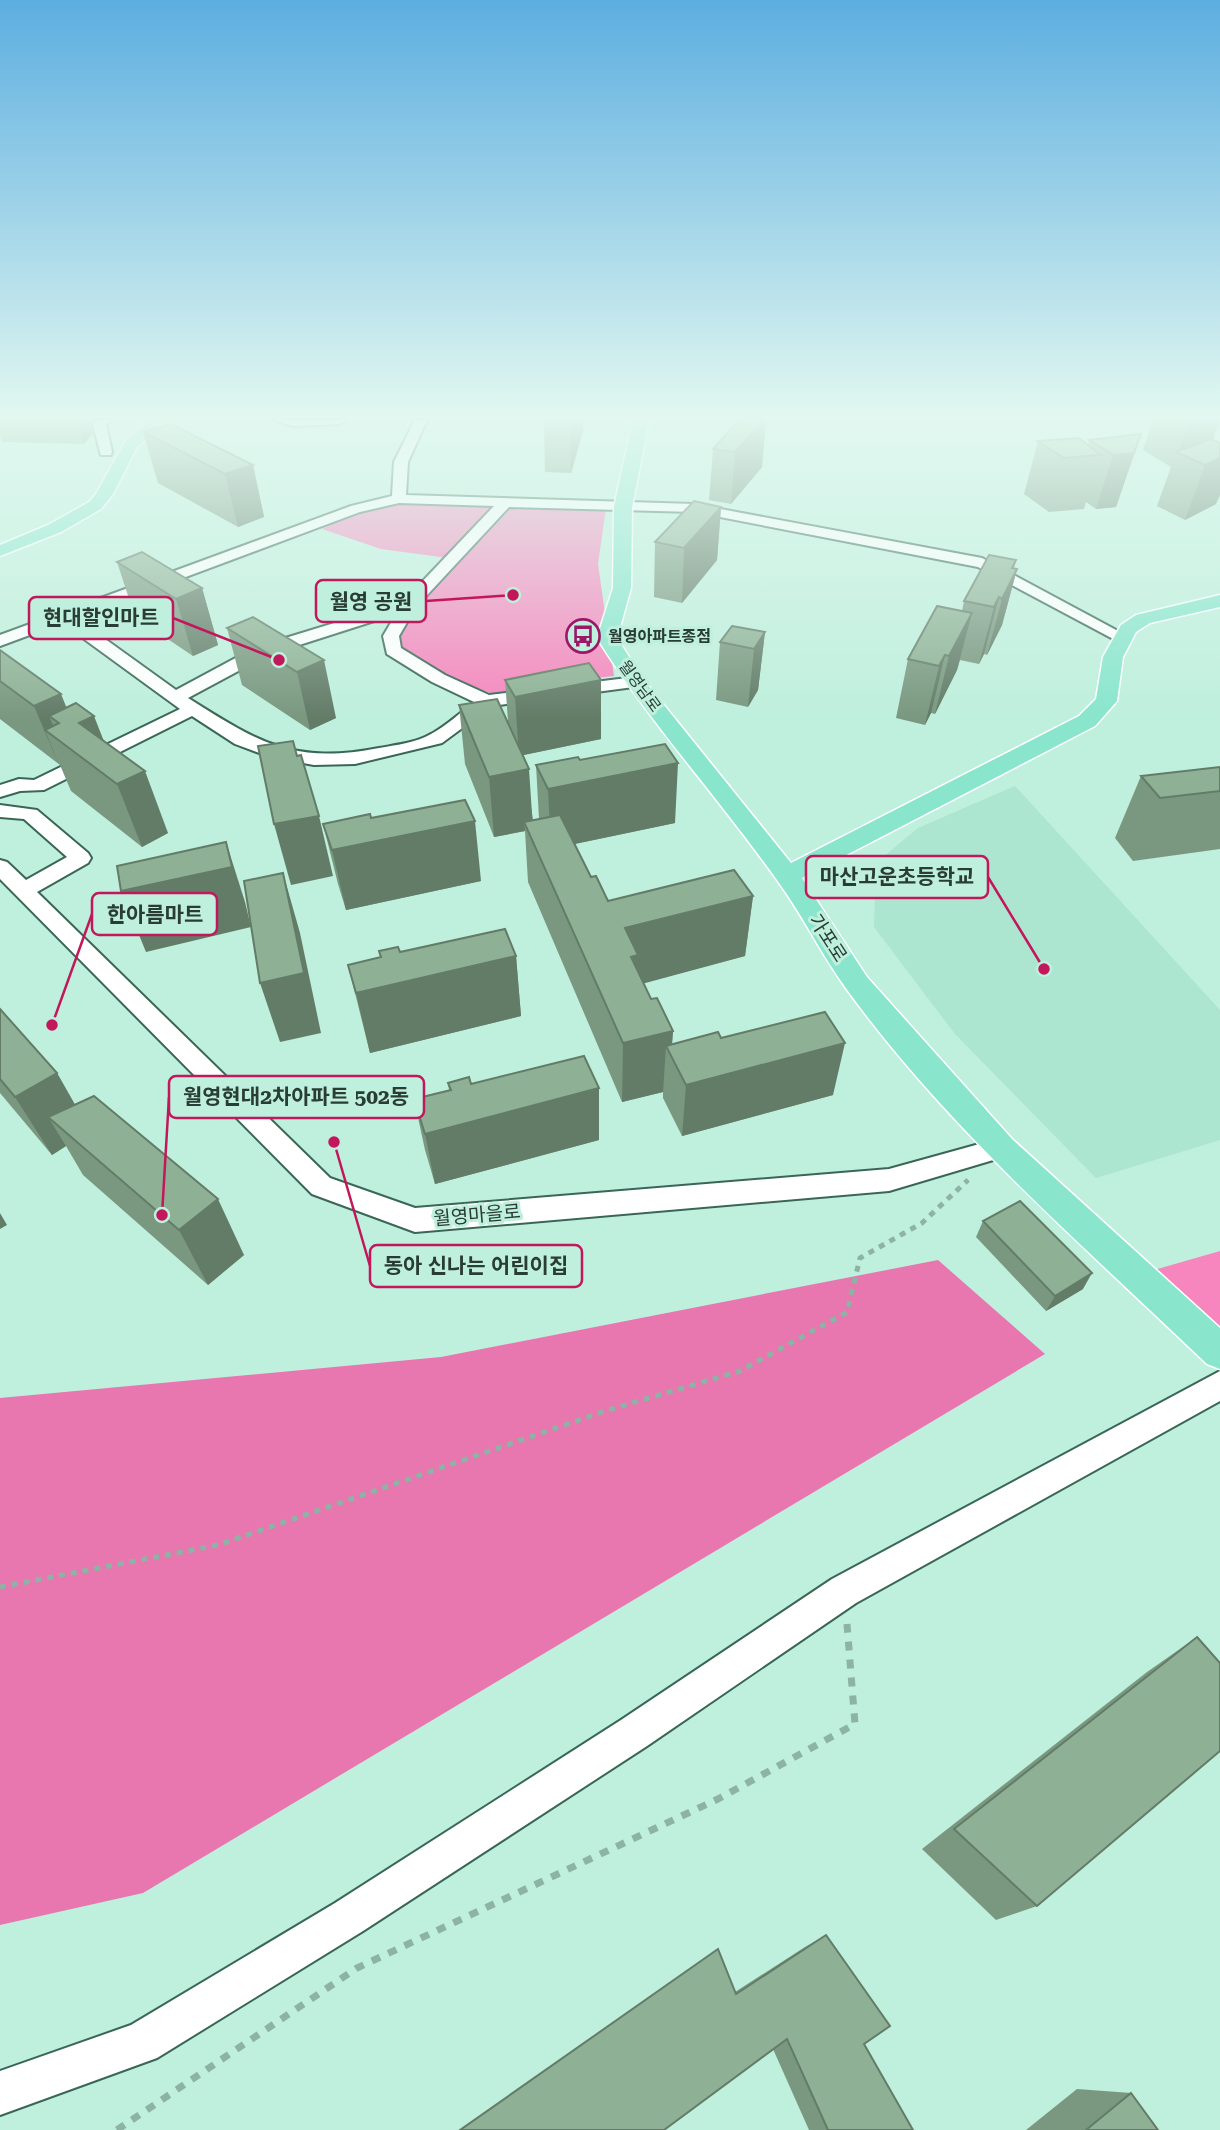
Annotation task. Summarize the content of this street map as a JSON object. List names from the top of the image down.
{
  "streets": {
    "main road": ["월영남로", "가포로"],
    "street": ["월영마을로"]
  },
  "crossings": [
    ["월영남로", "가포로"],
    ["가포로", "월영마을로"]
  ],
  "places": {
    "other": [
      "월영 공원",
      "현대할인마트",
      "마산고운초등학교",
      "한아름마트",
      "동아 신나는 어린이집",
      "월영현대2차아파트 502동"
    ],
    "bus stop": ["월영아파트종점"]
  }
}
